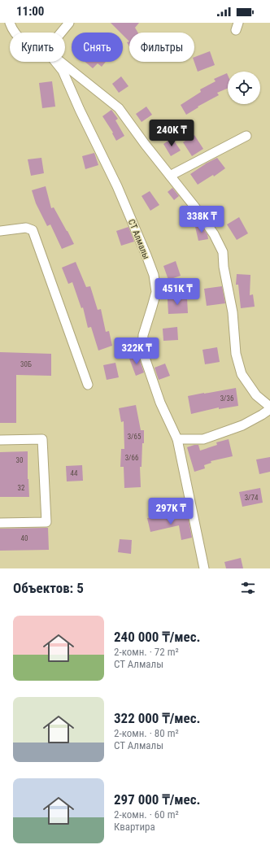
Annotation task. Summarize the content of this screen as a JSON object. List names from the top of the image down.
{
  "streets": {
    "street": ["СТ Алмалы"]
  },
  "house_numbers": [
    "30Б",
    "3/36",
    "3/65",
    "3/66",
    "30",
    "44",
    "32",
    "3/74",
    "40"
  ],
  "page": {
    "status": "11:00",
    "chip": ["Купить", "Снять", "Фильтры"],
    "price": [
      "240K ₸",
      "338K ₸",
      "451K ₸",
      "322K ₸",
      "297K ₸"
    ],
    "heading": "Объектов: 5",
    "list": [
      {
        "name": "240 000 ₸/мес.",
        "note": "2-комн. · 72 m² · СТ Алмалы"
      },
      {
        "name": "322 000 ₸/мес.",
        "note": "2-комн. · 80 m² · СТ Алмалы"
      },
      {
        "name": "297 000 ₸/мес.",
        "note": "2-комн. · 60 m² · Квартира"
      }
    ]
  }
}
